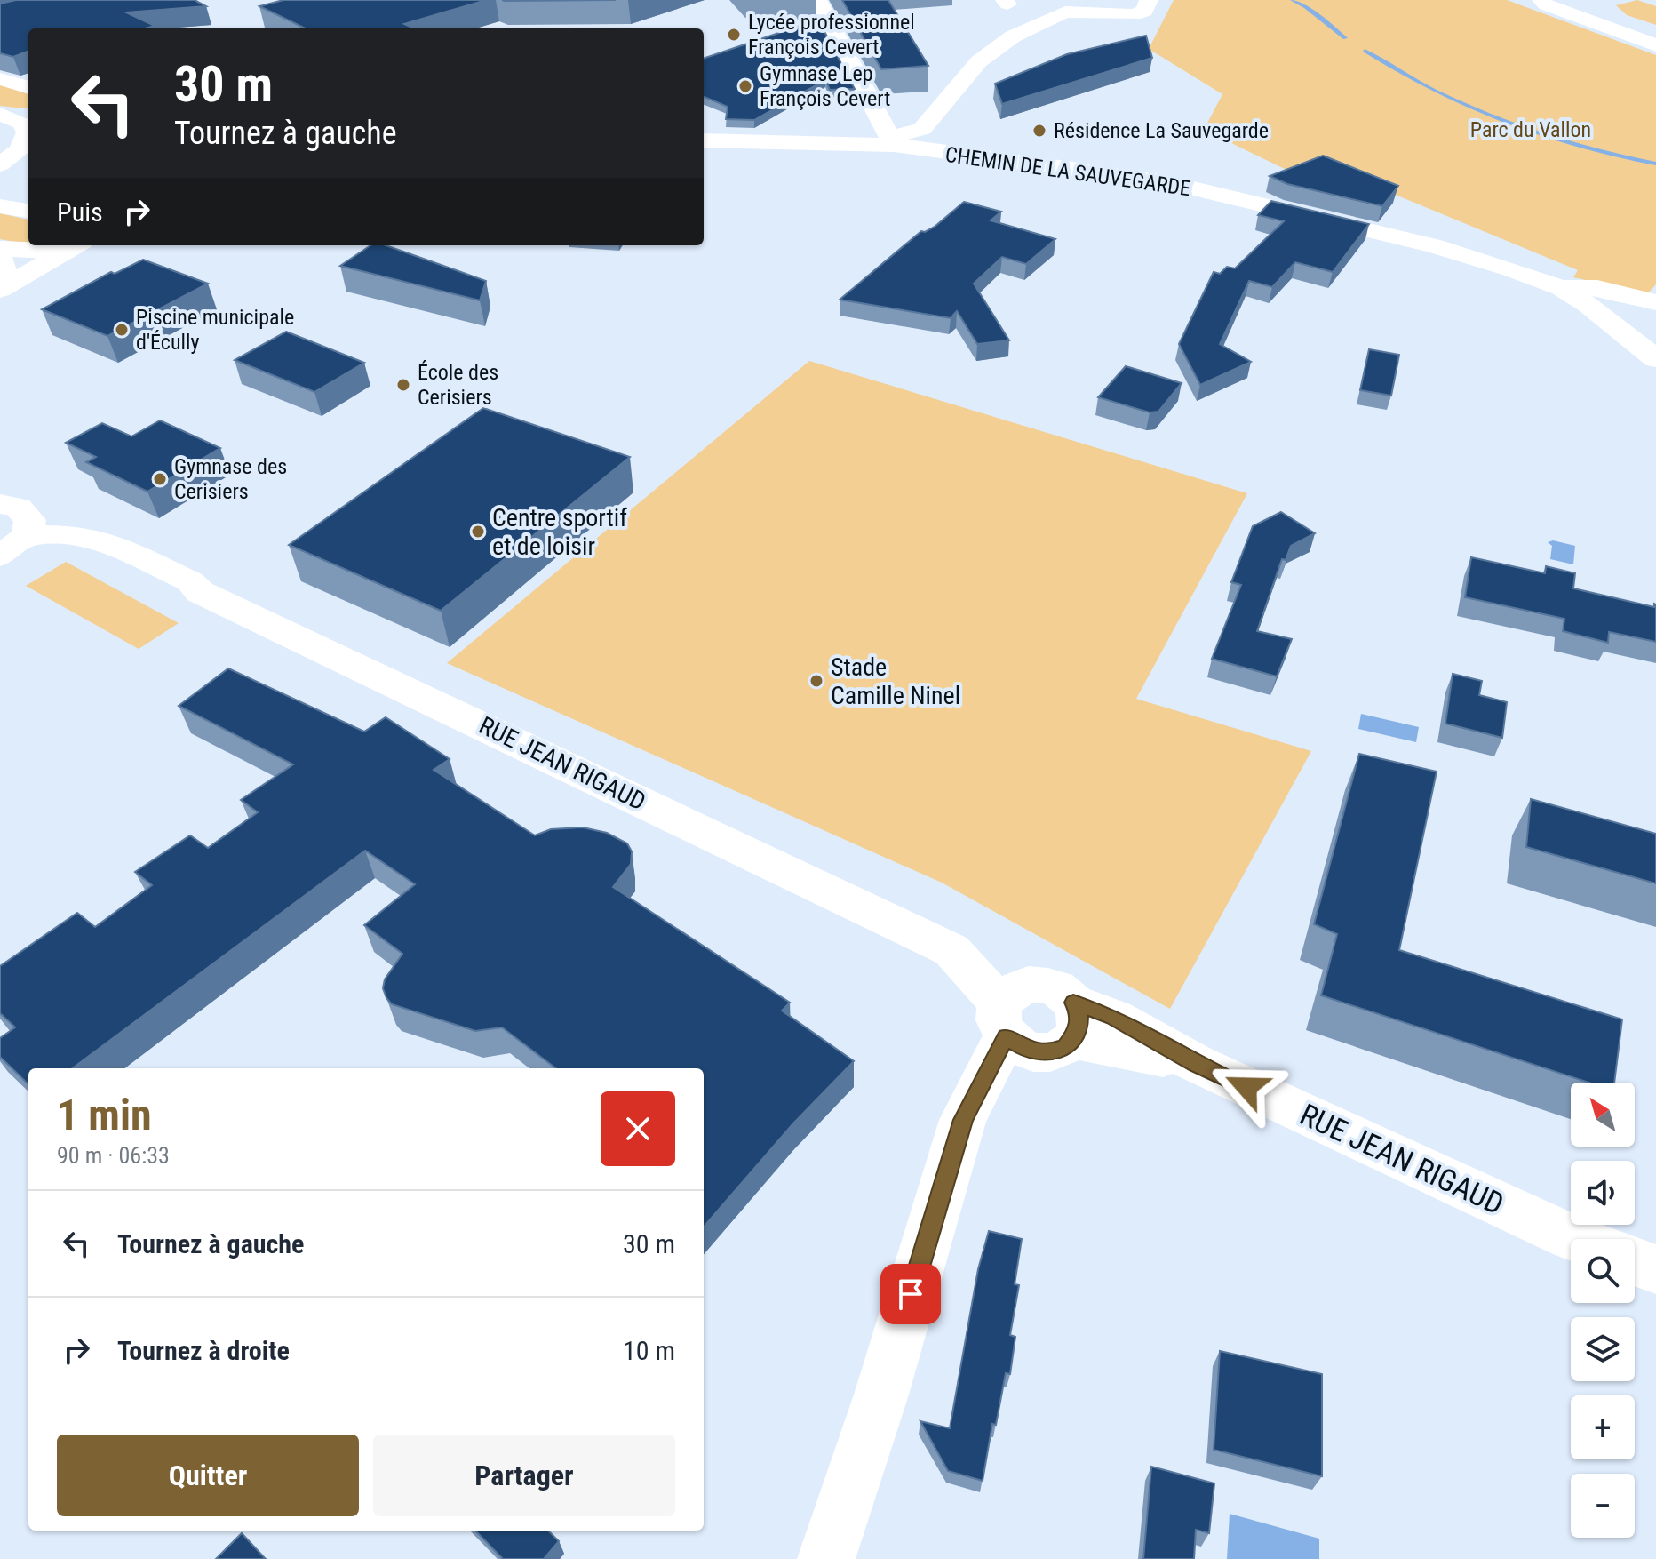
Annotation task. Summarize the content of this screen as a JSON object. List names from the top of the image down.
{
  "streets": {
    "main road": ["CHEMIN DE LA SAUVEGARDE", "RUE JEAN RIGAUD"]
  },
  "parks": ["Parc du Vallon"],
  "places": [
    "Lycée professionnel François Cevert",
    "Gymnase Lep François Cevert",
    "Résidence La Sauvegarde",
    "Piscine municipale d'Écully",
    "École des Cerisiers",
    "Gymnase des Cerisiers",
    "Centre sportif et de loisir",
    "Stade Camille Ninel"
  ],
  "north": "top left",
  "page": {
    "turn": ["30 m", "Tournez à gauche"],
    "then": "Puis",
    "heading": ["1 min", "90 m · 06:33"],
    "map_buttons": ["+", "−"],
    "list": [
      {
        "name": "Tournez à gauche",
        "value": "30 m"
      },
      {
        "name": "Tournez à droite",
        "value": "10 m"
      }
    ],
    "buttons": ["Quitter", "Partager"]
  }
}
